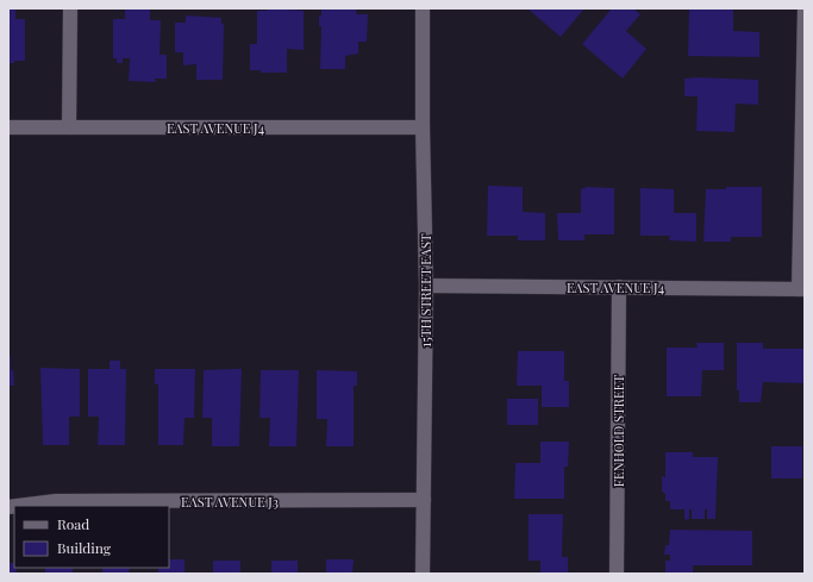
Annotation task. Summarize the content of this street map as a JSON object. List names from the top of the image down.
{
  "streets": {
    "street": [
      "EAST AVENUE J4",
      "15TH STREET EAST",
      "FENHOLD STREET",
      "EAST AVENUE J3"
    ]
  },
  "crossings": [
    ["EAST AVENUE J4", "15TH STREET EAST"],
    ["EAST AVENUE J4", "FENHOLD STREET"],
    ["15TH STREET EAST", "EAST AVENUE J3"]
  ],
  "legend": ["Road", "Building"]
}
